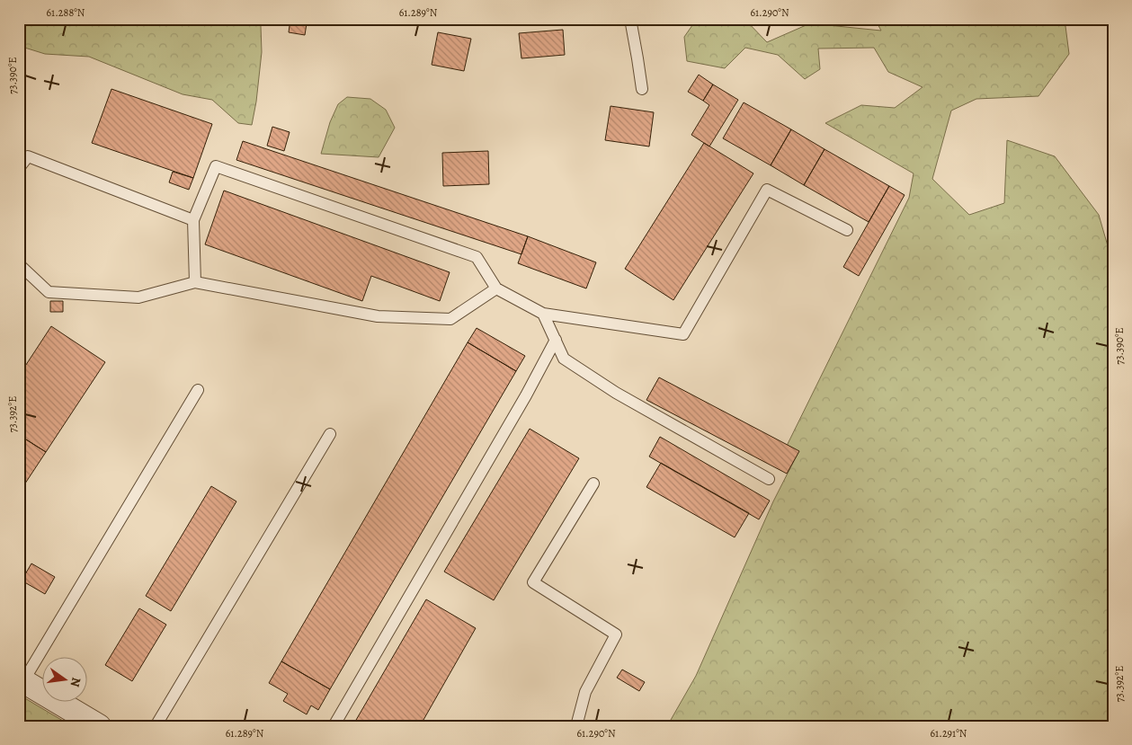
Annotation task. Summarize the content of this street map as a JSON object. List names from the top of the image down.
{
  "north": "right",
  "coordinates": [
    "61.288°N",
    "61.289°N",
    "61.290°N",
    "73.390°E",
    "73.392°E",
    "61.291°N"
  ]
}
